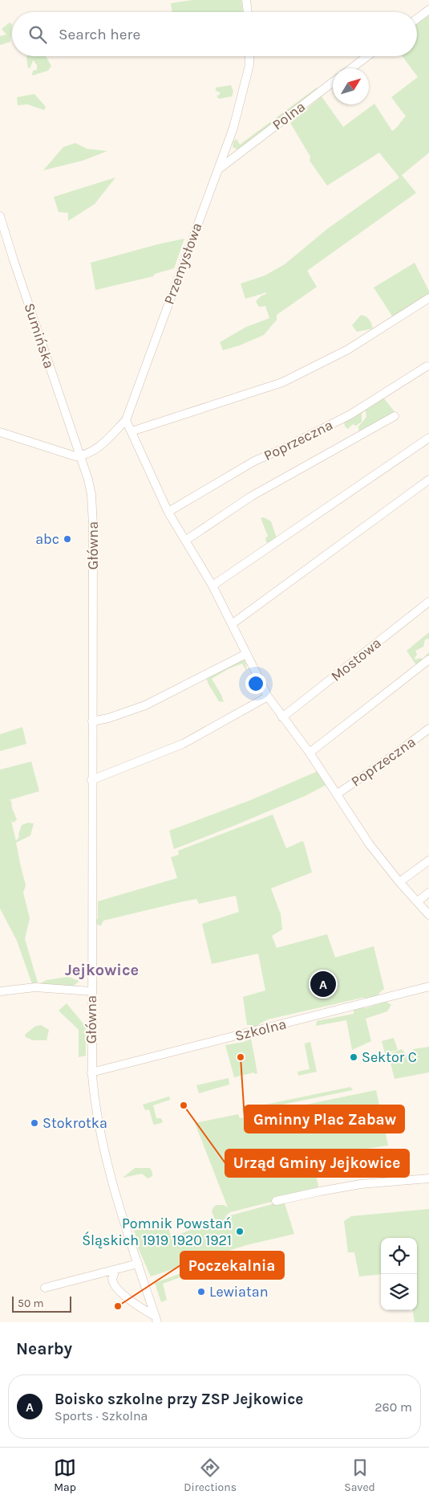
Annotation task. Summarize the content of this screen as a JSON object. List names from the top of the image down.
{
  "streets": {
    "street": [
      "Polna",
      "Przemysłowa",
      "Sumińska",
      "Poprzeczna",
      "Główna",
      "Mostowa",
      "Szkolna"
    ]
  },
  "crossings": [
    ["Polna", "Przemysłowa"],
    ["Przemysłowa", "Sumińska"],
    ["Przemysłowa", "Poprzeczna"],
    ["Przemysłowa", "Główna"],
    ["Sumińska", "Główna"],
    ["Poprzeczna", "Mostowa"],
    ["Główna", "Szkolna"]
  ],
  "districts": ["Jejkowice"],
  "places": [
    "abc",
    "Gminny Plac Zabaw",
    "Sektor C",
    "Urząd Gminy Jejkowice",
    "Stokrotka",
    "Pomnik Powstań Śląskich 1919 1920 1921",
    "Lewiatan",
    "Poczekalnia"
  ],
  "scale_bar": "50 m",
  "north": "top right",
  "page": {
    "search": "Search here",
    "pins": "A",
    "scale": "50 m",
    "heading": "Nearby",
    "list": [
      {
        "mark": "A",
        "name": "Boisko szkolne przy ZSP Jejkowice",
        "note": "Sports · Szkolna",
        "value": "260 m"
      }
    ],
    "nav": ["Map", "Directions", "Saved"]
  }
}
